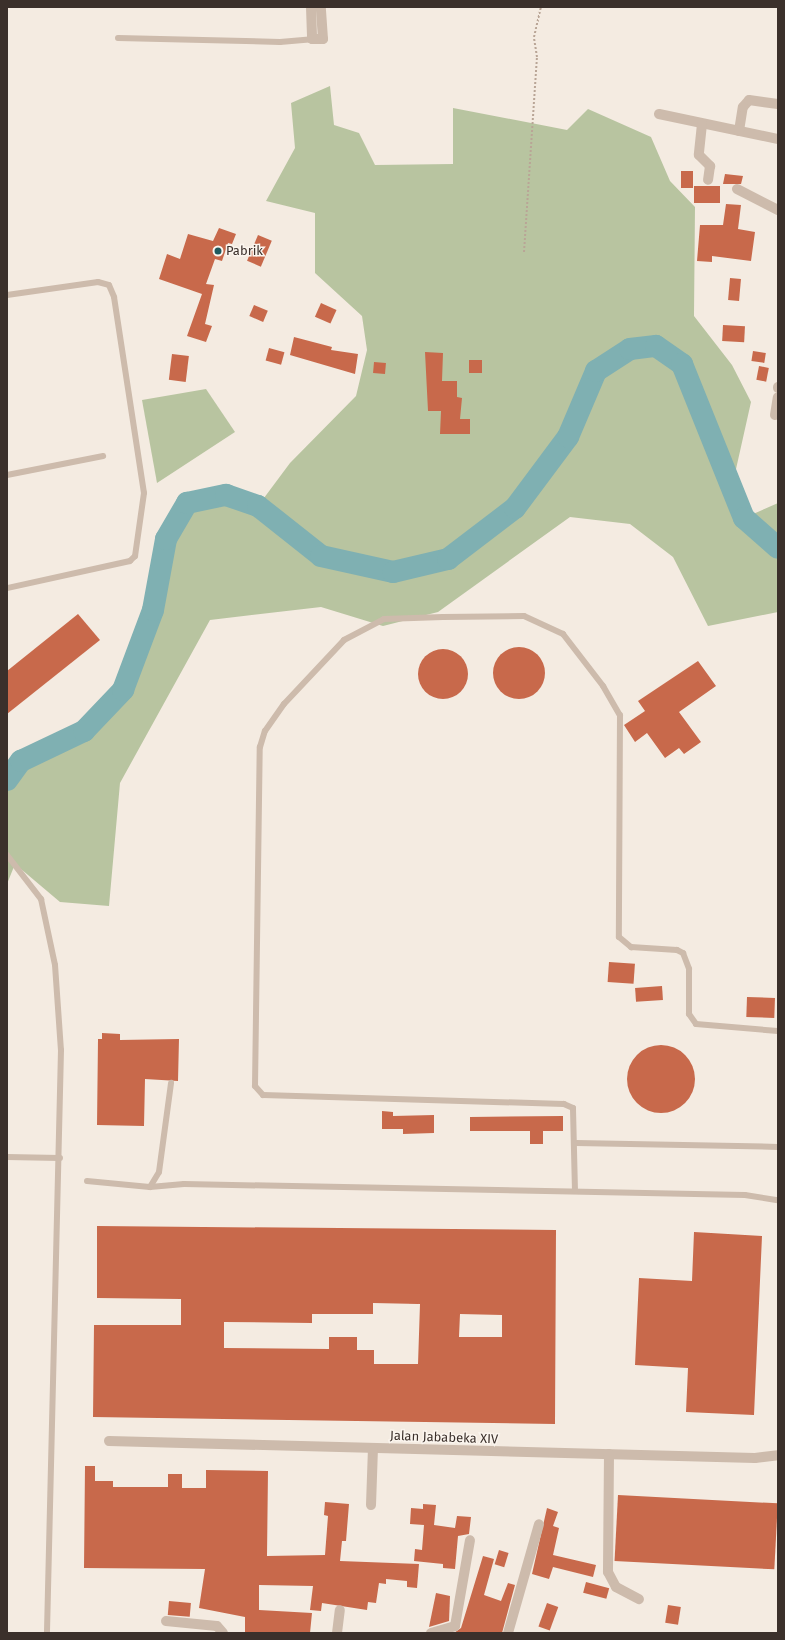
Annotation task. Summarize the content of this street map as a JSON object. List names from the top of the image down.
{
  "streets": {
    "street": ["Jalan Jababeka XIV"]
  },
  "places": ["Pabrik"]
}
